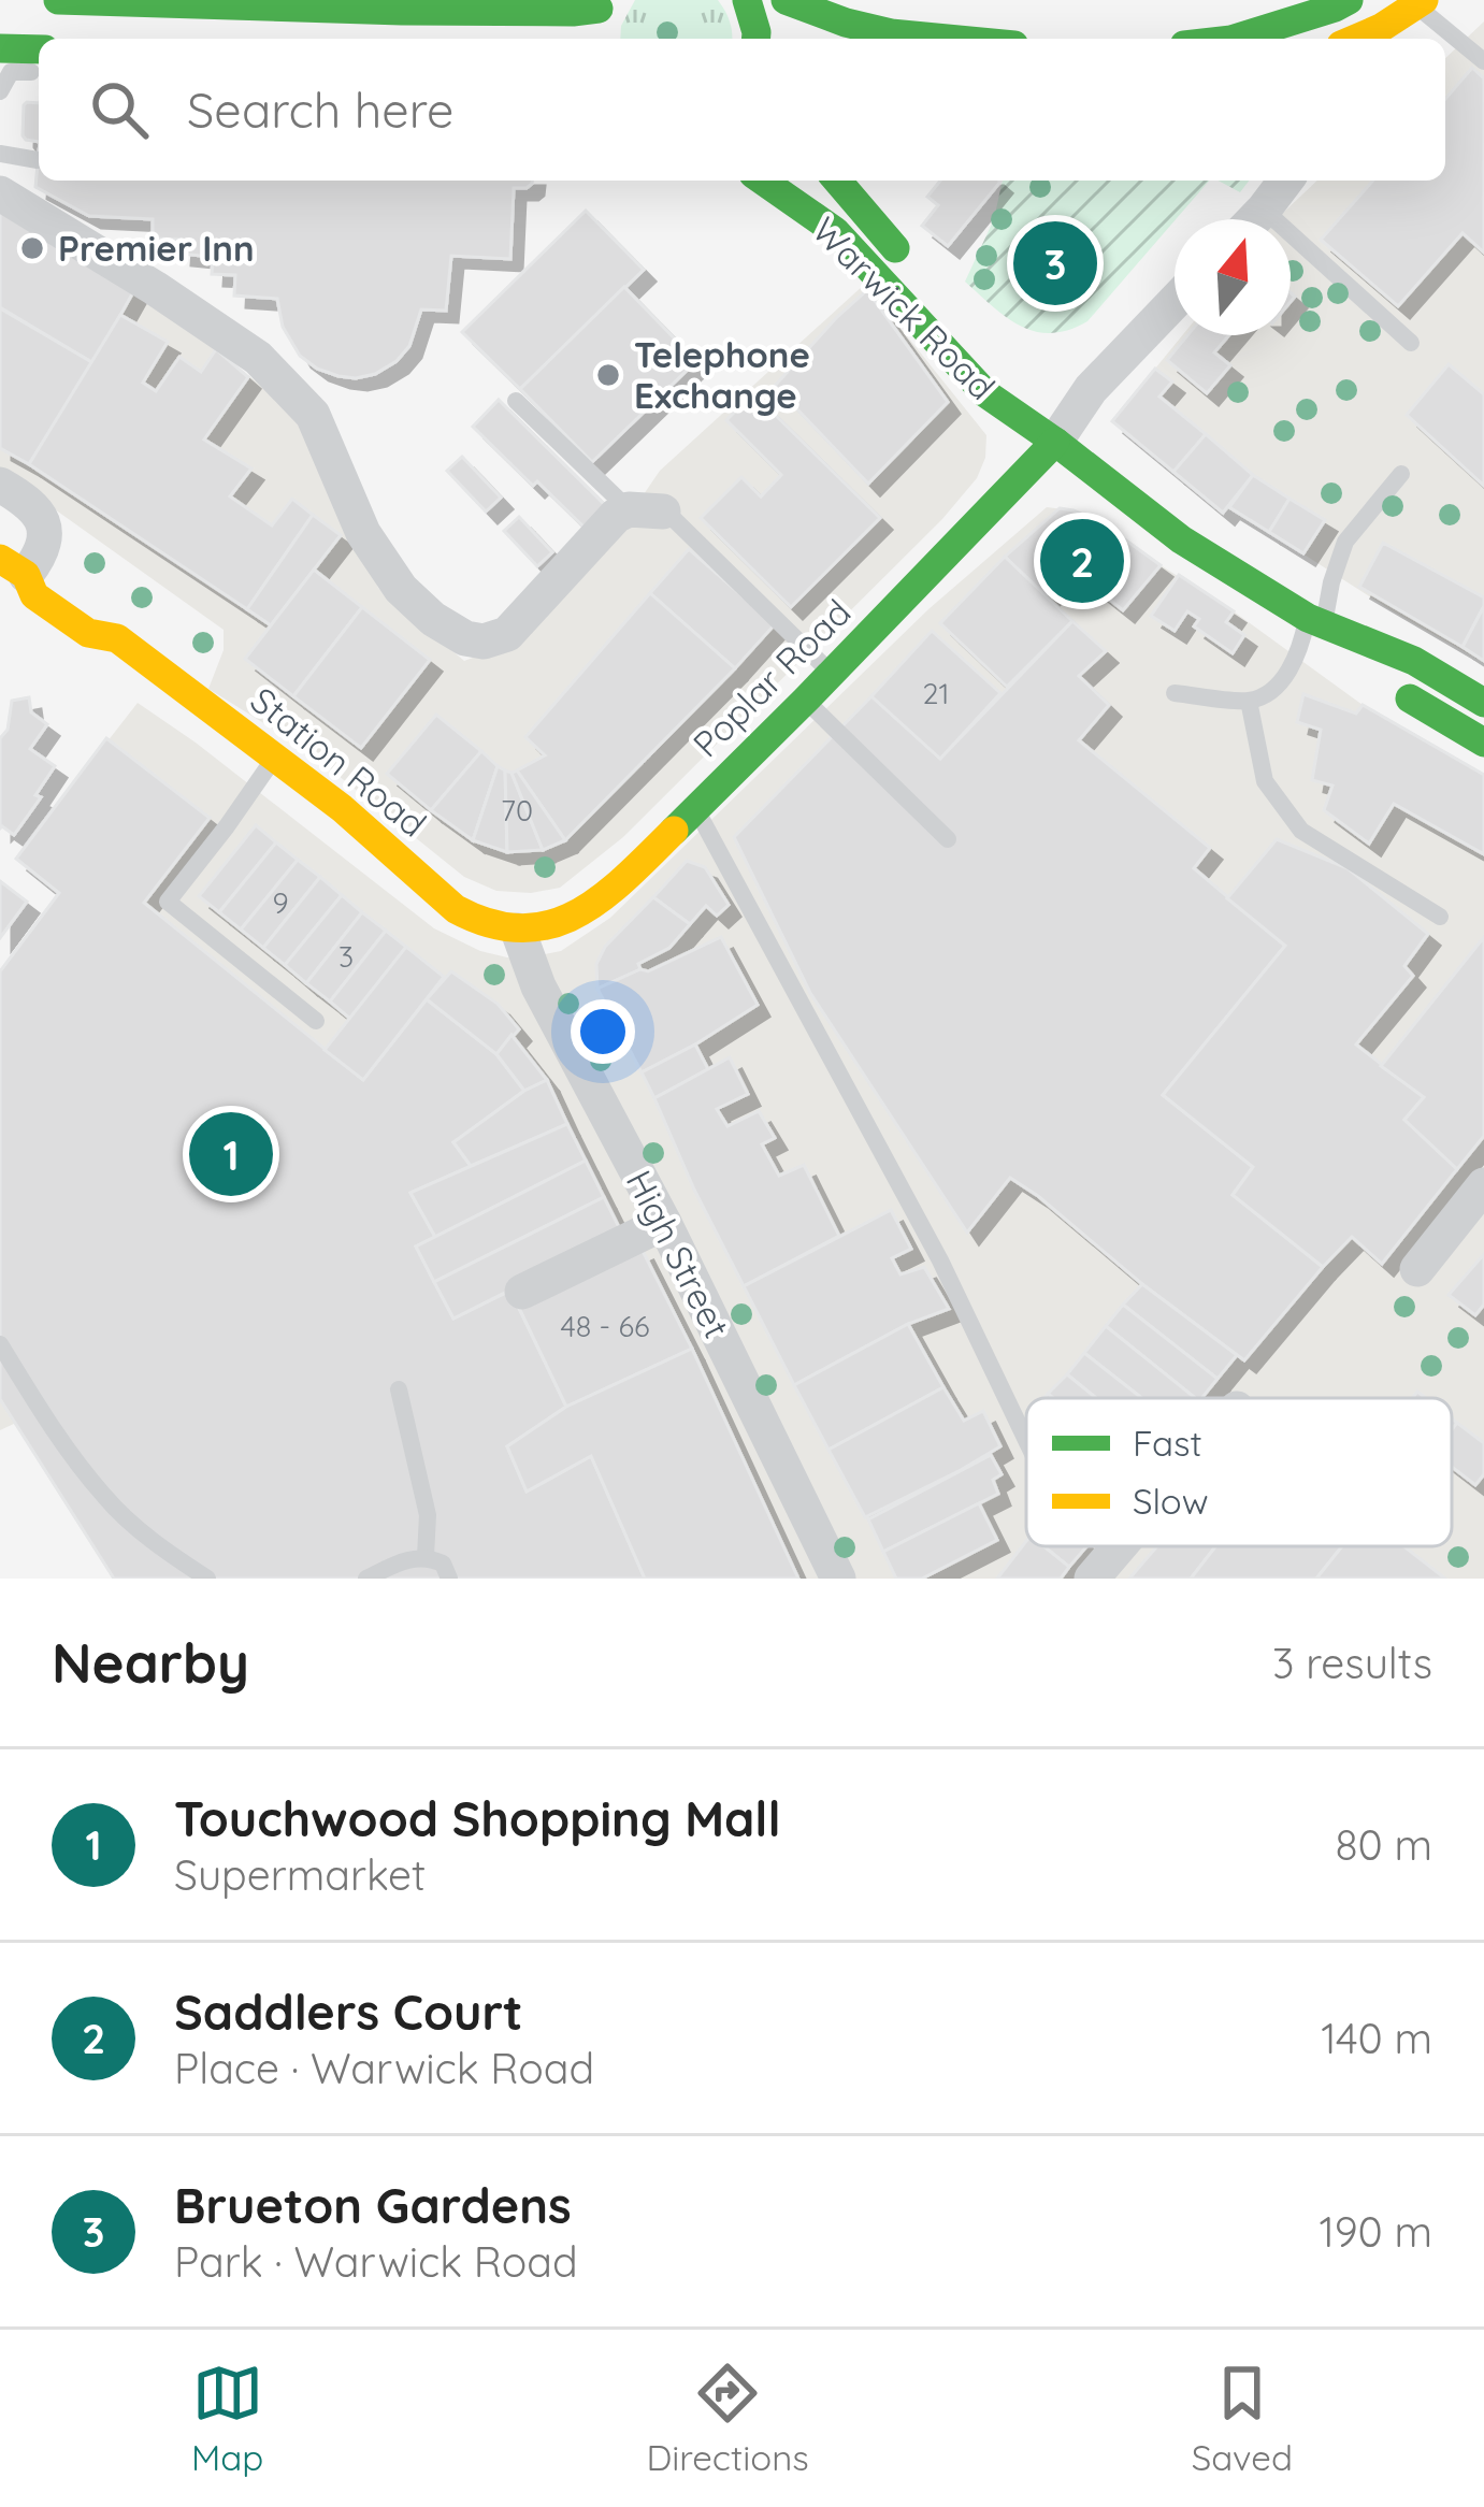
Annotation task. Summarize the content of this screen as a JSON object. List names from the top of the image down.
{
  "streets": {
    "main road": ["Warwick Road", "Poplar Road", "Station Road"],
    "street": ["High Street"]
  },
  "crossings": [
    ["Warwick Road", "Poplar Road"],
    ["Poplar Road", "Station Road"],
    ["Poplar Road", "High Street"],
    ["Station Road", "High Street"]
  ],
  "places": ["Premier Inn", "Telephone Exchange"],
  "house_numbers": [
    "21",
    "70",
    "9",
    "3",
    "48 - 66"
  ],
  "legend": ["Fast", "Slow"],
  "north": "top",
  "page": {
    "search": "Search here",
    "pins": ["3", "2", "1"],
    "heading": ["Nearby", "3 results"],
    "list": [
      {
        "mark": "1",
        "name": "Touchwood Shopping Mall",
        "note": "Supermarket",
        "value": "80 m"
      },
      {
        "mark": "2",
        "name": "Saddlers Court",
        "note": "Place · Warwick Road",
        "value": "140 m"
      },
      {
        "mark": "3",
        "name": "Brueton Gardens",
        "note": "Park · Warwick Road",
        "value": "190 m"
      }
    ],
    "nav": ["Map", "Directions", "Saved"]
  }
}
